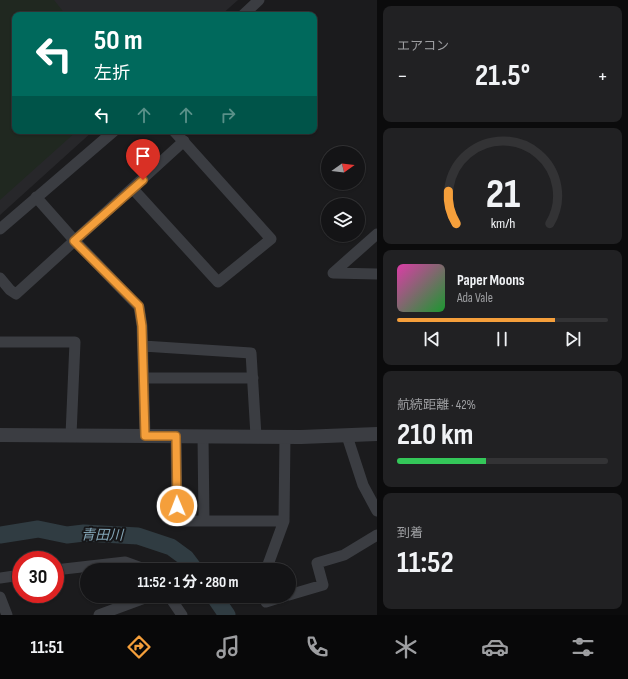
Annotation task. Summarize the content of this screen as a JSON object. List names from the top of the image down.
{
  "water": ["青田川"],
  "north": "right",
  "page": {
    "tile": [
      "エアコン",
      ["航続距離 · 42%", "210 km"],
      ["到着", "11:52"]
    ],
    "turn": ["50 m", "左折"],
    "heat": ["−", "21.5°", "+"],
    "song": ["Paper Moons", "Ada Vale"],
    "limit": "30",
    "trip": "11:52 · 1 分 · 280 m",
    "tabs": "11:51",
    "gauge": ["21", "km/h"]
  }
}
